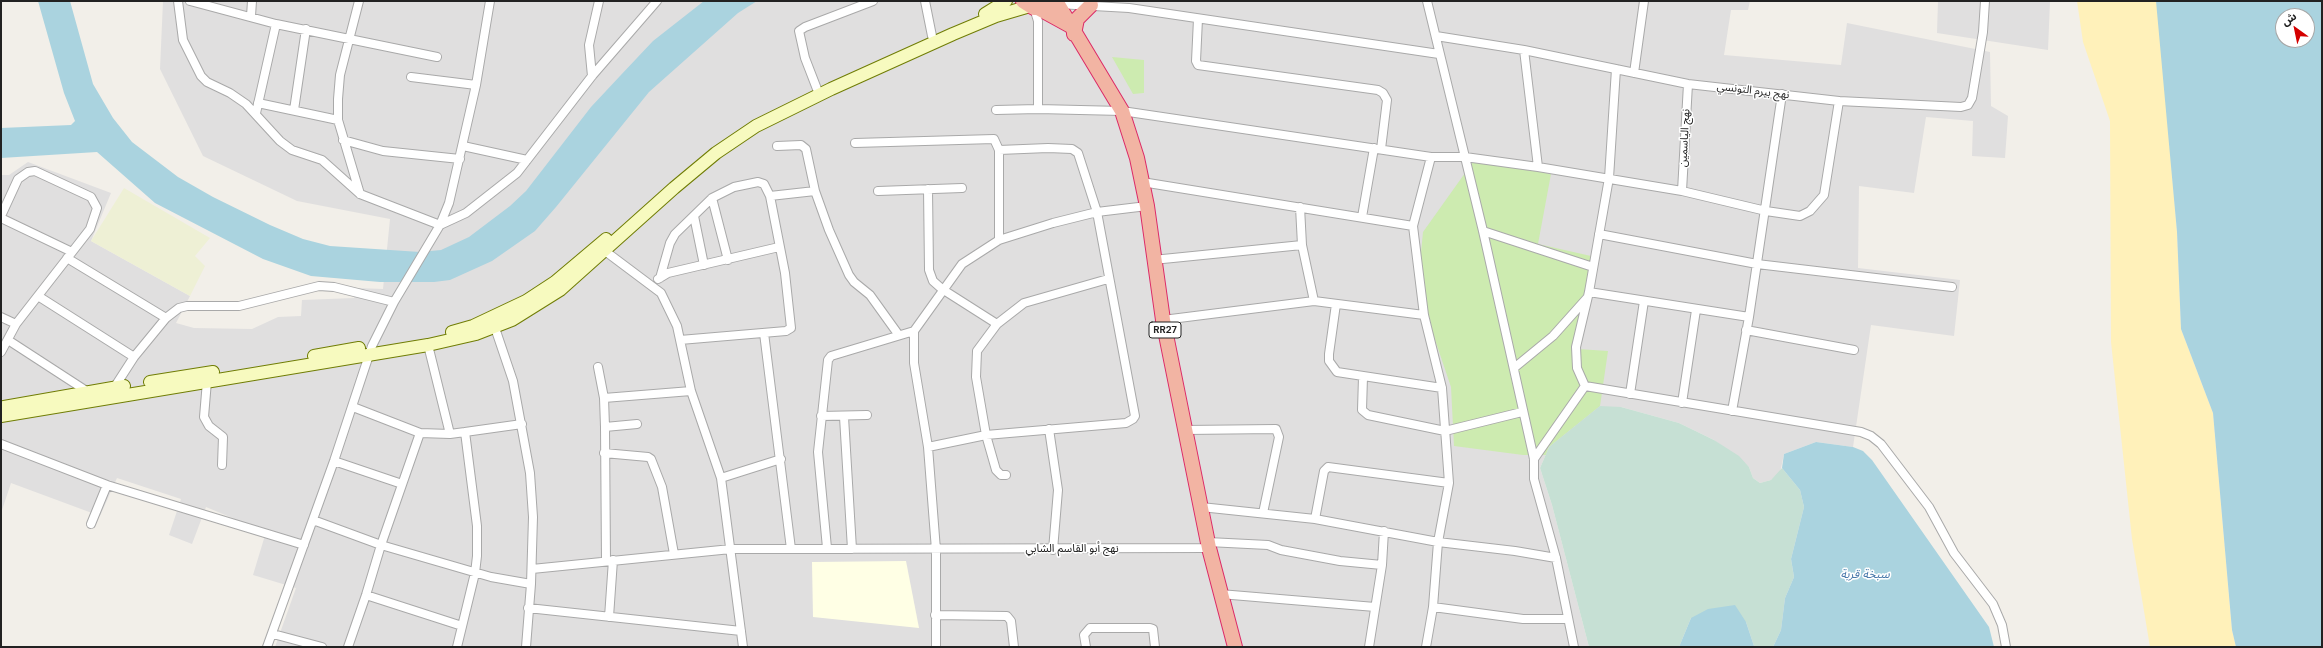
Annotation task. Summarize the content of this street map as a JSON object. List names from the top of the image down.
{
  "streets": {
    "highway": ["RR27"],
    "street": ["نهج بيرم التونسي", "نهج الياسمين", "نهج أبو القاسم الشابي"]
  },
  "crossings": [
    ["نهج بيرم التونسي", "نهج الياسمين"],
    ["RR27", "نهج أبو القاسم الشابي"]
  ],
  "water": ["سبخة قربة"],
  "north": "top left"
}
